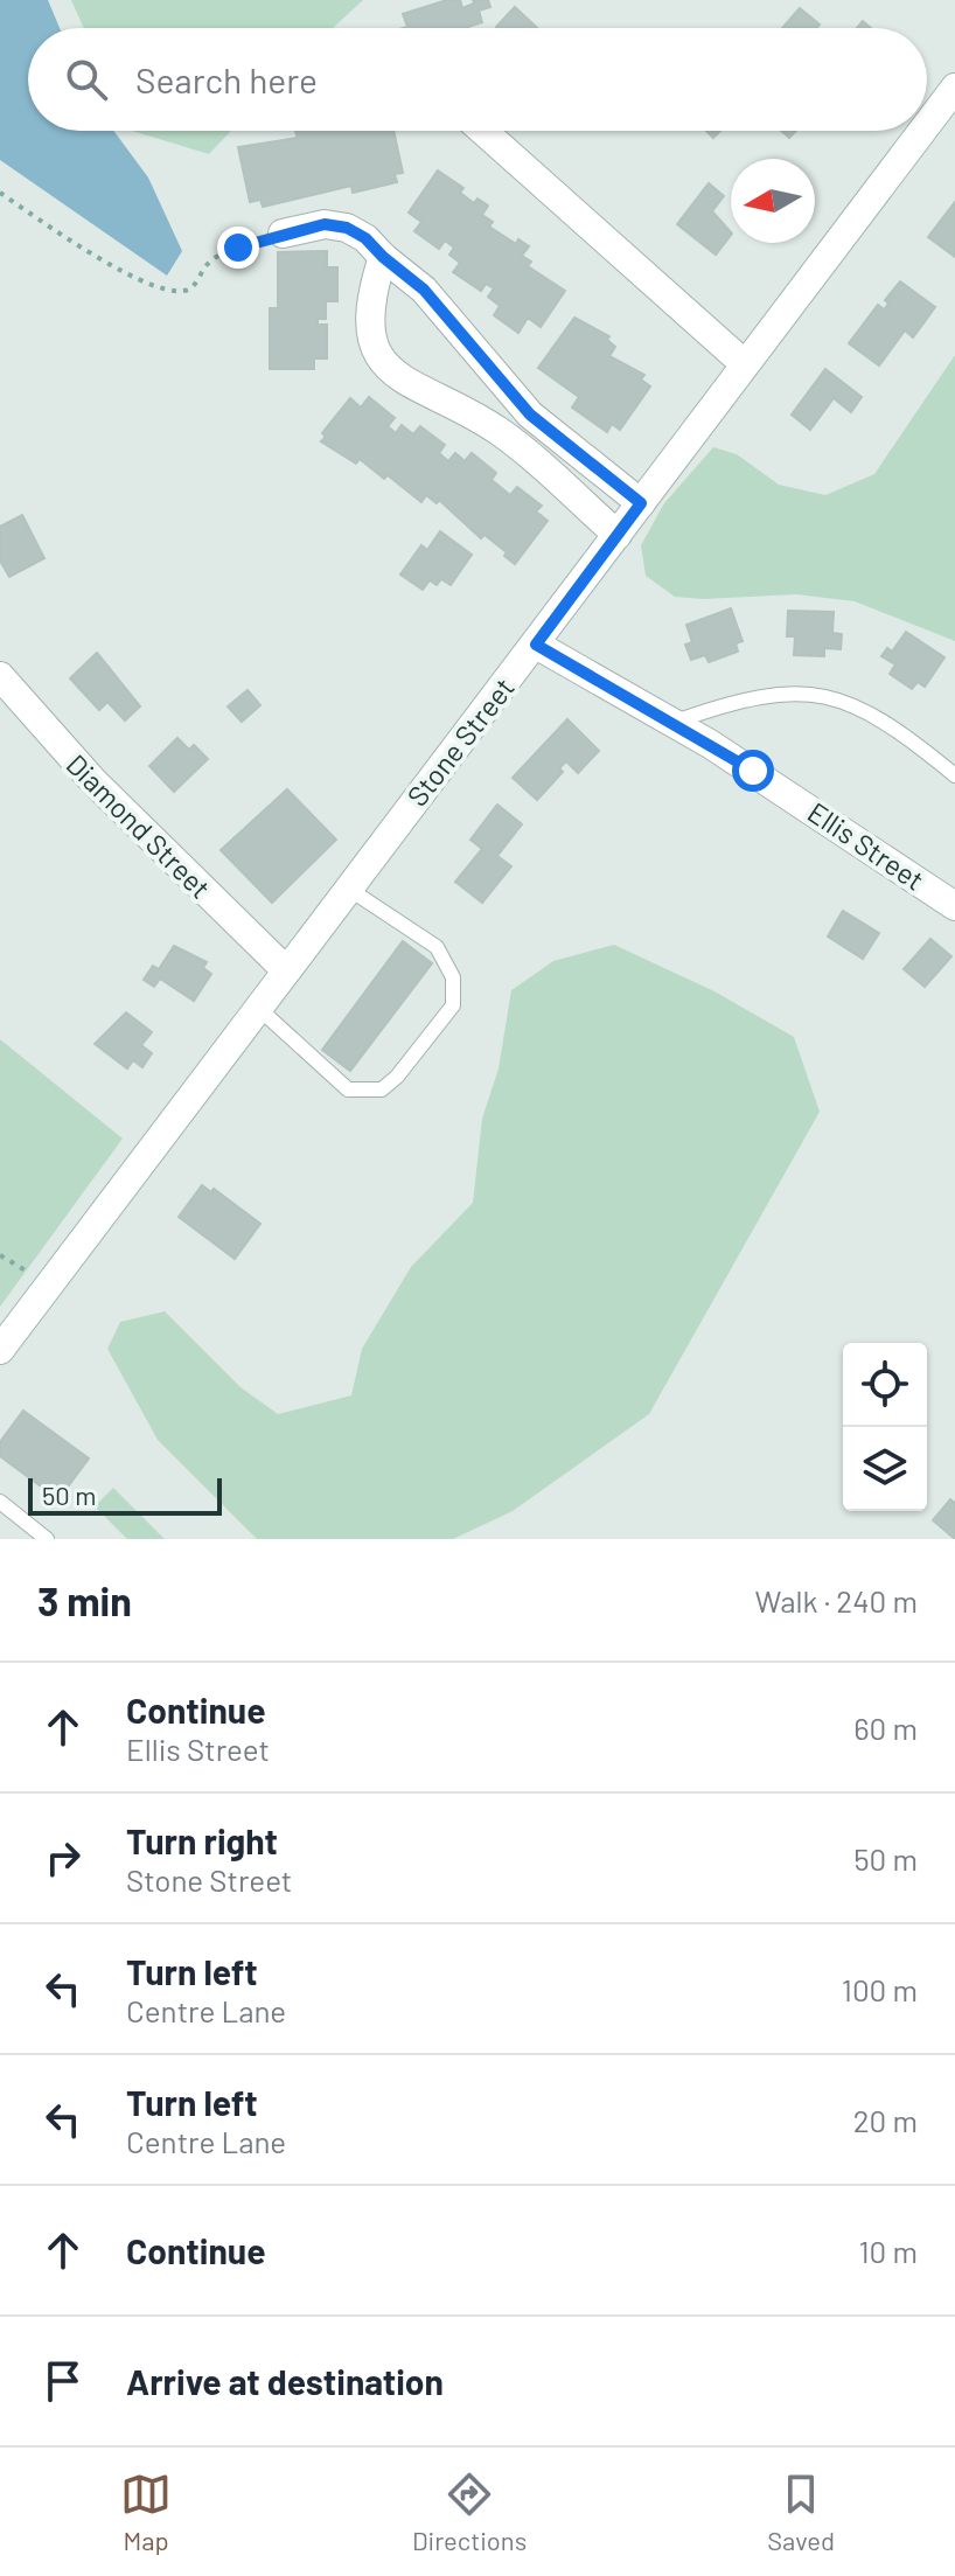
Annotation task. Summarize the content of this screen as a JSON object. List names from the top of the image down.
{
  "streets": {
    "street": ["Stone Street", "Diamond Street", "Ellis Street"]
  },
  "crossings": [
    ["Stone Street", "Diamond Street"],
    ["Stone Street", "Ellis Street"]
  ],
  "scale_bar": "50 m",
  "north": "left",
  "page": {
    "search": "Search here",
    "scale": "50 m",
    "heading": ["3 min", "Walk · 240 m"],
    "list": [
      ["Continue", "Ellis Street", "60 m"],
      ["Turn right", "Stone Street", "50 m"],
      ["Turn left", "Centre Lane", "100 m"],
      ["Turn left", "Centre Lane", "20 m"],
      ["Continue", "10 m"],
      "Arrive at destination"
    ],
    "nav": ["Map", "Directions", "Saved"]
  }
}
